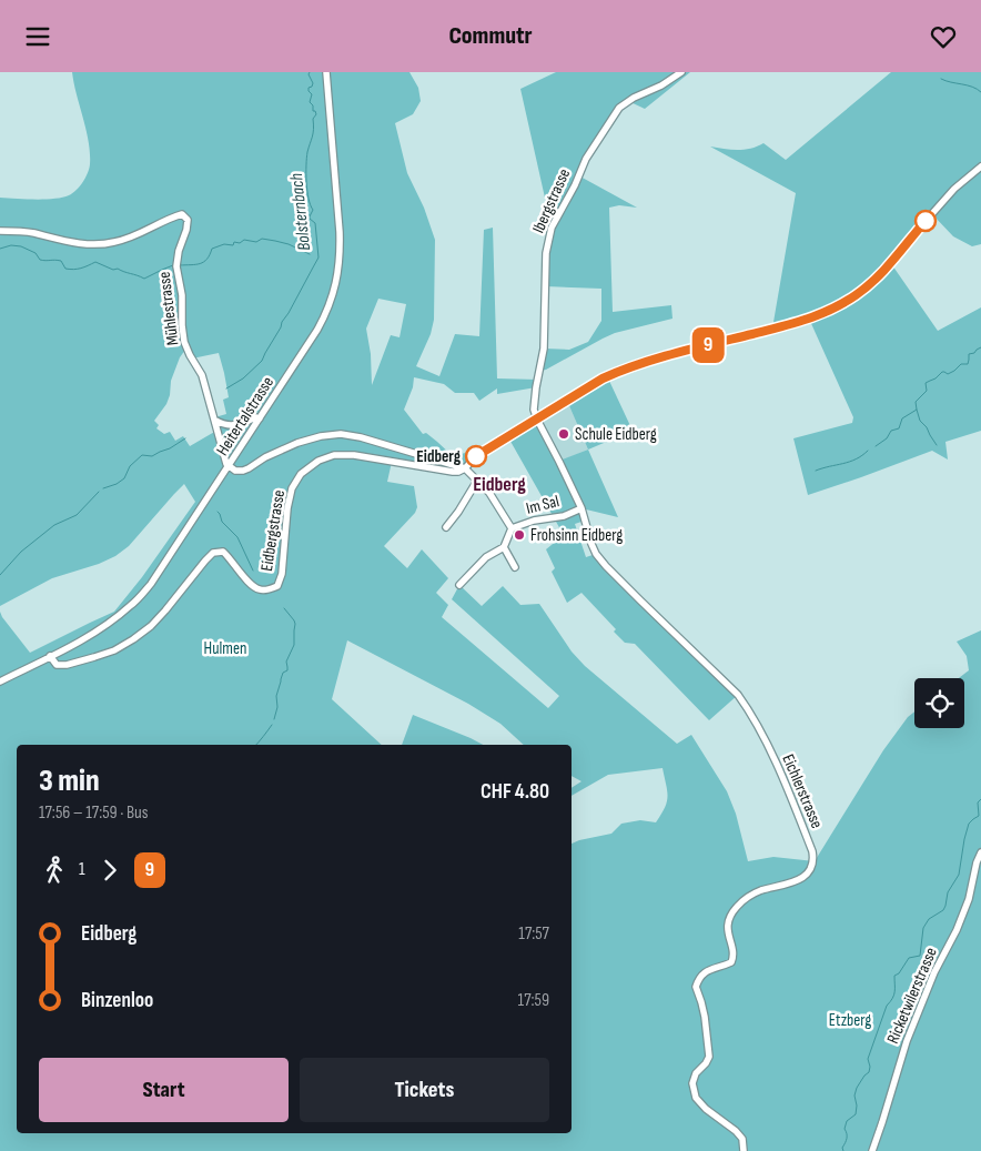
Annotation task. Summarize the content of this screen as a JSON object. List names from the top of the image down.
{
  "streets": {
    "street": [
      "Ibergstrasse",
      "Mühlestrasse",
      "Heitertalstrasse",
      "Im Sal",
      "Eidbergstrasse",
      "Eichlerstrasse",
      "Ricketwilerstrasse"
    ]
  },
  "crossings": [
    ["Ibergstrasse", "Eichlerstrasse"],
    ["Mühlestrasse", "Heitertalstrasse"],
    ["Heitertalstrasse", "Eidbergstrasse"],
    ["Im Sal", "Eichlerstrasse"]
  ],
  "districts": ["Eidberg"],
  "water": ["Bolsternbach"],
  "parks": ["Hulmen", "Etzberg"],
  "places": ["Schule Eidberg", "Eidberg", "Frohsinn Eidberg"],
  "lines": ["bus line 9"],
  "page": {
    "header": "Commutr",
    "on_map": "9",
    "heading": ["3 min", "17:56 – 17:59 · Bus", "CHF 4.80"],
    "legs": ["1", "9"],
    "list": [
      {
        "name": "Eidberg",
        "value": "17:57"
      },
      {
        "name": "Binzenloo",
        "value": "17:59"
      }
    ],
    "buttons": ["Start", "Tickets"]
  }
}
